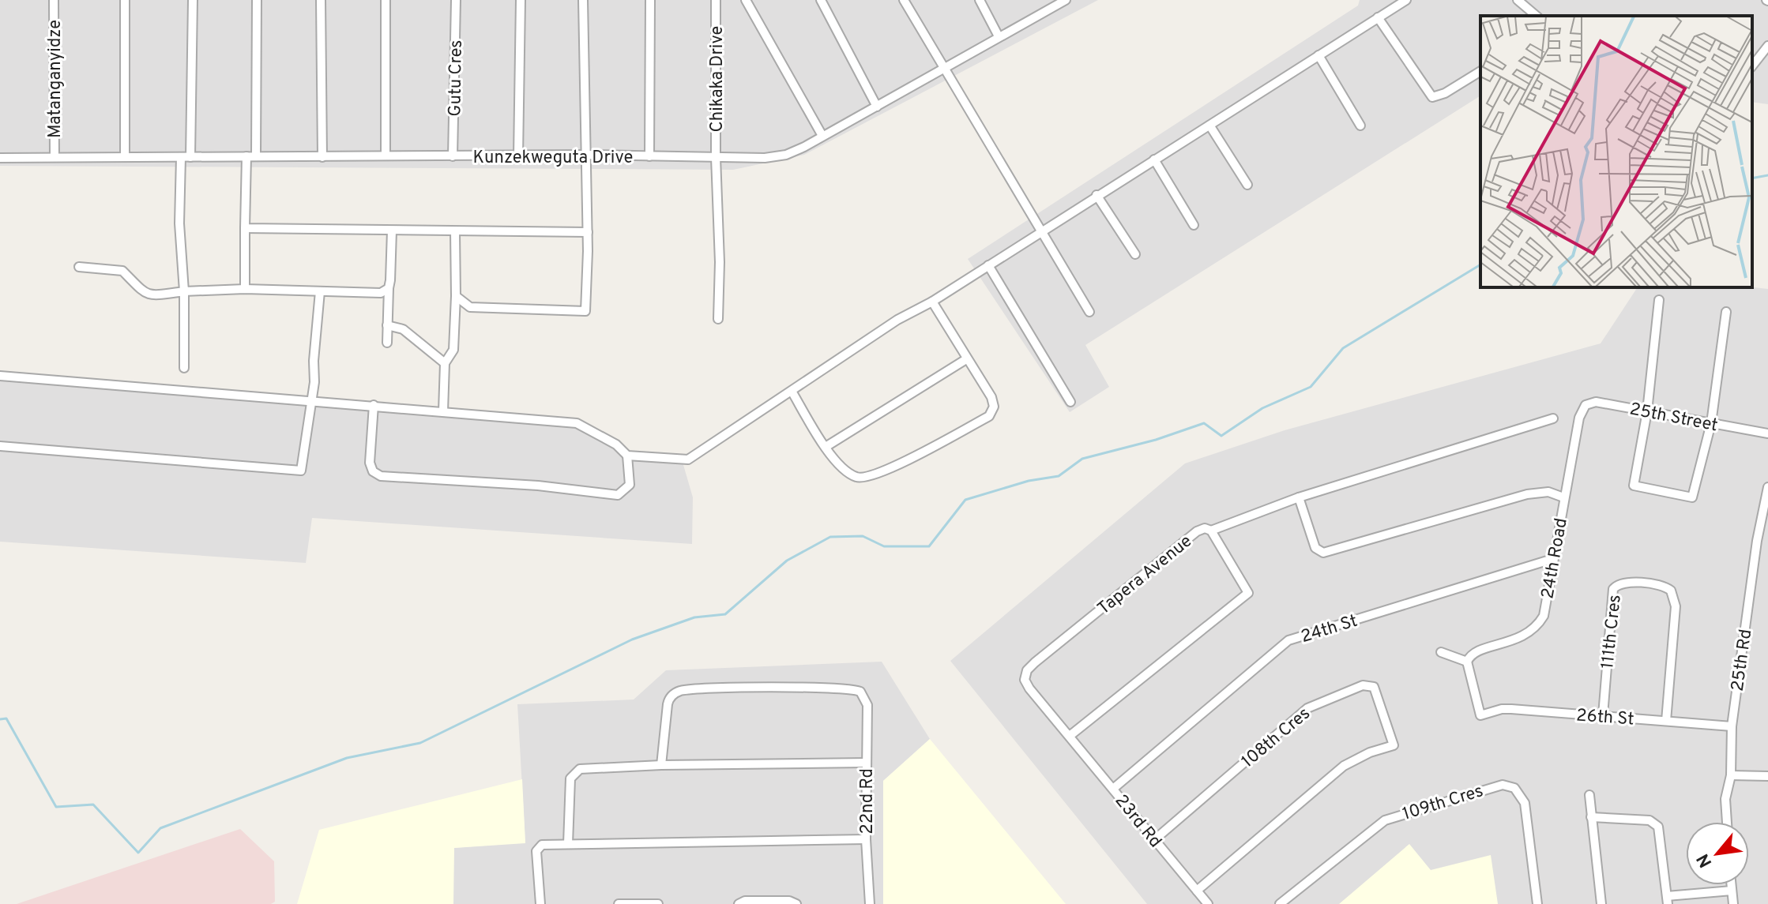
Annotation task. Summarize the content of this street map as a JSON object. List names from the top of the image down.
{
  "streets": {
    "street": [
      "Gutu Cres",
      "Matanganyidze",
      "Chikaka Drive",
      "Kunzekweguta Drive",
      "25th Street",
      "24th Road",
      "Tapera Avenue",
      "24th St",
      "111th Cres",
      "25th Rd",
      "26th St",
      "108th Cres",
      "22nd Rd",
      "109th Cres",
      "23rd Rd"
    ]
  },
  "crossings": [
    ["Gutu Cres", "Kunzekweguta Drive"],
    ["Matanganyidze", "Kunzekweguta Drive"],
    ["Chikaka Drive", "Kunzekweguta Drive"],
    ["25th Street", "24th Road"],
    ["24th Road", "24th St"],
    ["24th Road", "26th St"],
    ["Tapera Avenue", "23rd Rd"],
    ["24th St", "23rd Rd"],
    ["111th Cres", "26th St"],
    ["25th Rd", "26th St"],
    ["108th Cres", "23rd Rd"]
  ],
  "north": "bottom left"
}
